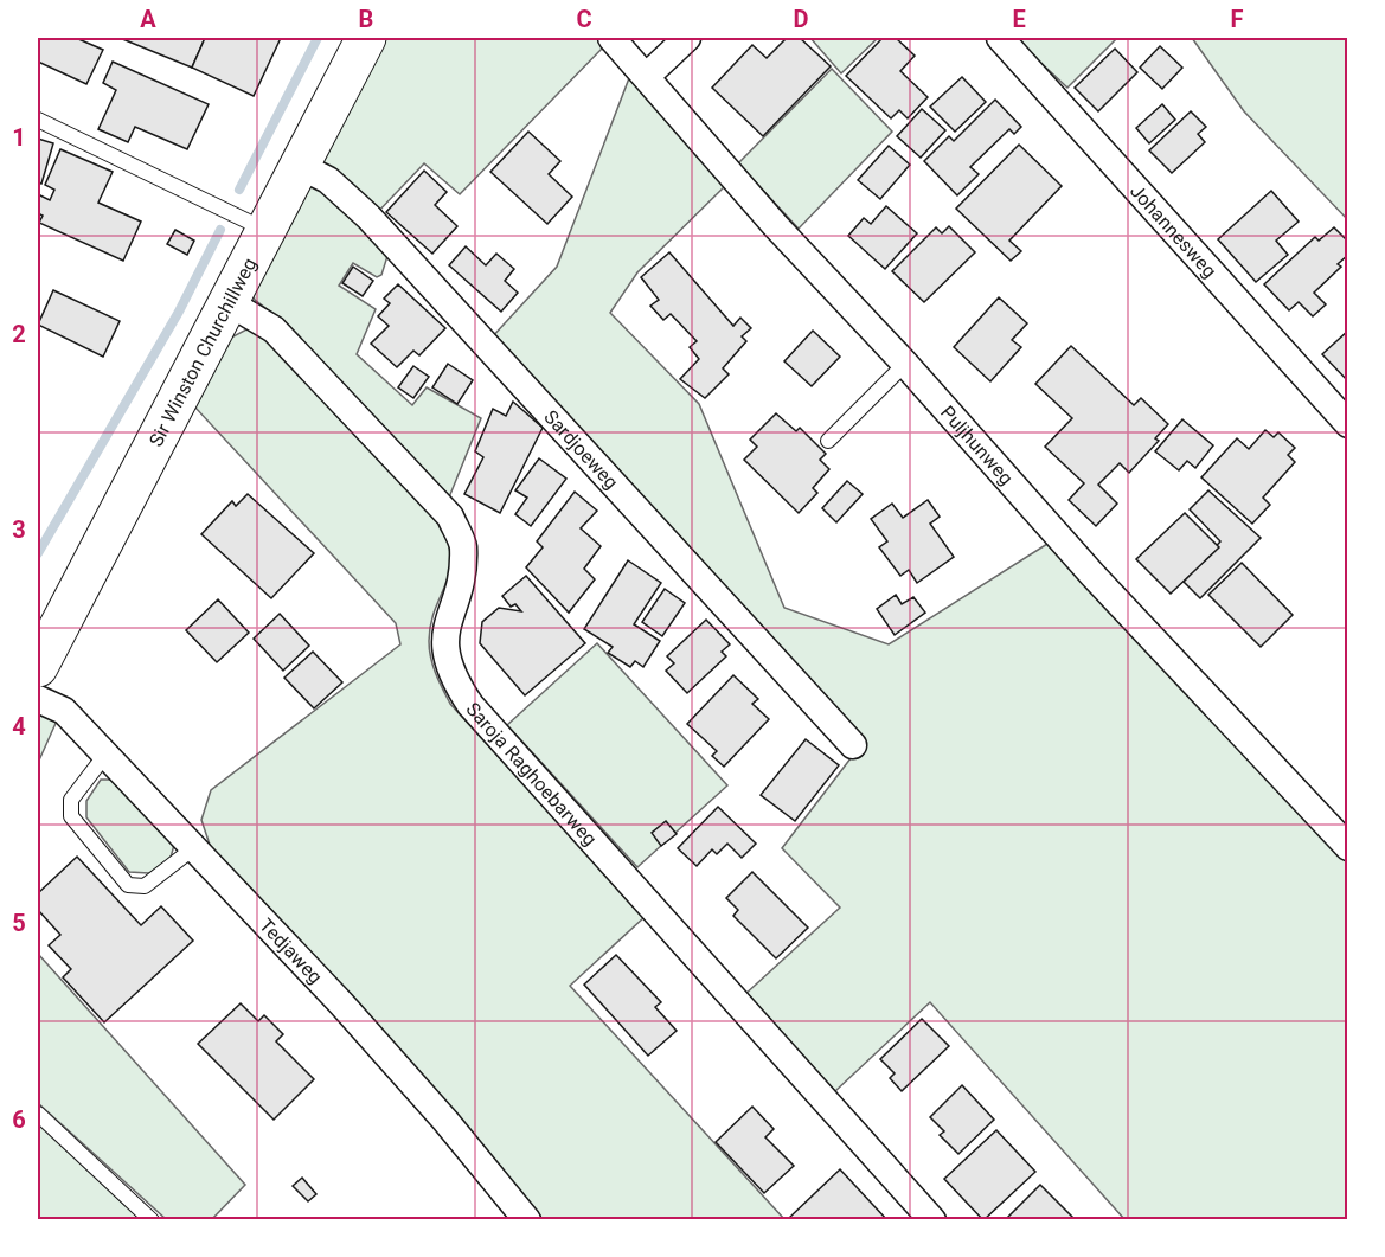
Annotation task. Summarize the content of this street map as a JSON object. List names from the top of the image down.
{
  "streets": {
    "street": [
      "Johannesweg",
      "Sir Winston Churchillweg",
      "Puljhunweg",
      "Sardjoeweg",
      "Saroja Raghoebarweg",
      "Tedjaweg"
    ]
  },
  "crossings": [
    ["Sir Winston Churchillweg", "Sardjoeweg"],
    ["Sir Winston Churchillweg", "Saroja Raghoebarweg"]
  ],
  "grid": {
    "columns": [
      "A",
      "B",
      "C",
      "D",
      "E",
      "F"
    ],
    "rows": [
      "1",
      "2",
      "3",
      "4",
      "5",
      "6"
    ]
  }
}
